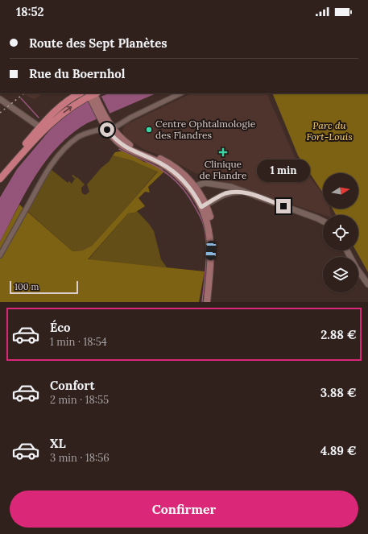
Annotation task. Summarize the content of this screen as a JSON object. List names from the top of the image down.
{
  "parks": ["Parc du Fort-Louis"],
  "places": {
    "other": ["Centre Ophtalmologie des Flandres"],
    "health": ["Clinique de Flandre"]
  },
  "scale_bar": "100 m",
  "north": "right",
  "page": {
    "status": "18:52",
    "banner": ["Route des Sept Planètes", "Rue du Boernhol"],
    "bubble": "1 min",
    "scale": "100 m",
    "list": [
      {
        "name": "Éco",
        "note": "1 min · 18:54",
        "value": "2.88 €"
      },
      {
        "name": "Confort",
        "note": "2 min · 18:55",
        "value": "3.88 €"
      },
      {
        "name": "XL",
        "note": "3 min · 18:56",
        "value": "4.89 €"
      }
    ],
    "buttons": "Confirmer"
  }
}
